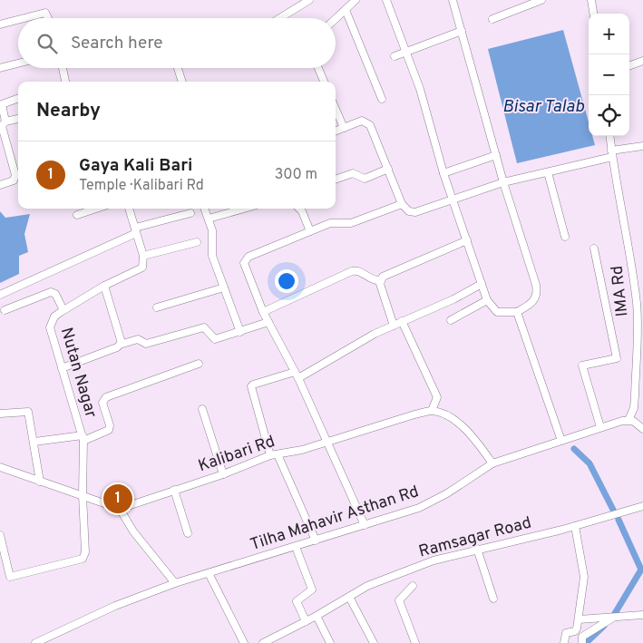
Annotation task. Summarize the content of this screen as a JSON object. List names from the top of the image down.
{
  "streets": {
    "street": [
      "IMA Rd",
      "Nutan Nagar",
      "Kalibari Rd",
      "Tilha Mahavir Asthan Rd",
      "Ramsagar Road"
    ]
  },
  "crossings": [
    ["IMA Rd", "Tilha Mahavir Asthan Rd"]
  ],
  "water": ["Bisar Talab"],
  "page": {
    "map_buttons": ["+", "−"],
    "search": "Search here",
    "heading": "Nearby",
    "list": [
      {
        "mark": "1",
        "name": "Gaya Kali Bari",
        "note": "Temple · Kalibari Rd",
        "value": "300 m"
      }
    ],
    "pins": "1"
  }
}
